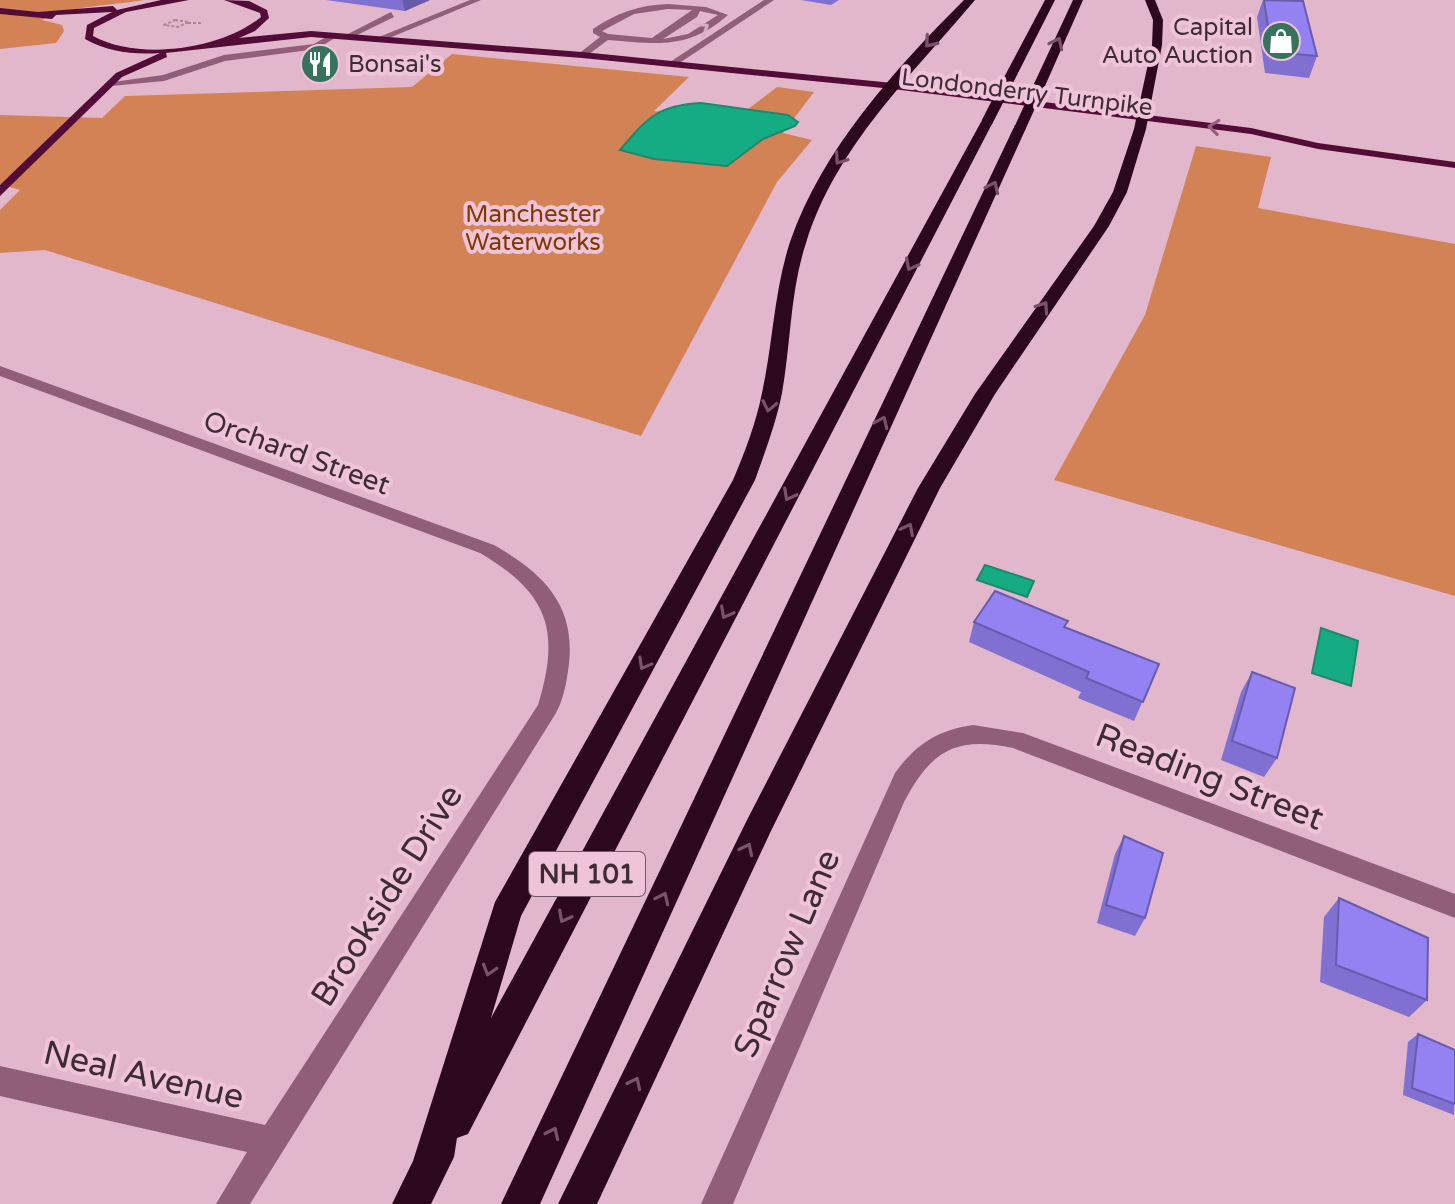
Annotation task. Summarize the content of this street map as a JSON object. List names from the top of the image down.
{
  "streets": {
    "highway": ["NH 101"],
    "main road": ["Londonderry Turnpike"],
    "street": [
      "Orchard Street",
      "Reading Street",
      "Brookside Drive",
      "Sparrow Lane",
      "Neal Avenue"
    ]
  },
  "crossings": [
    ["Orchard Street", "Brookside Drive"],
    ["Reading Street", "Sparrow Lane"],
    ["Brookside Drive", "Neal Avenue"]
  ],
  "parks": ["Manchester Waterworks"],
  "places": {
    "shop": ["Capital Auto Auction"],
    "restaurant": ["Bonsai's"]
  }
}
